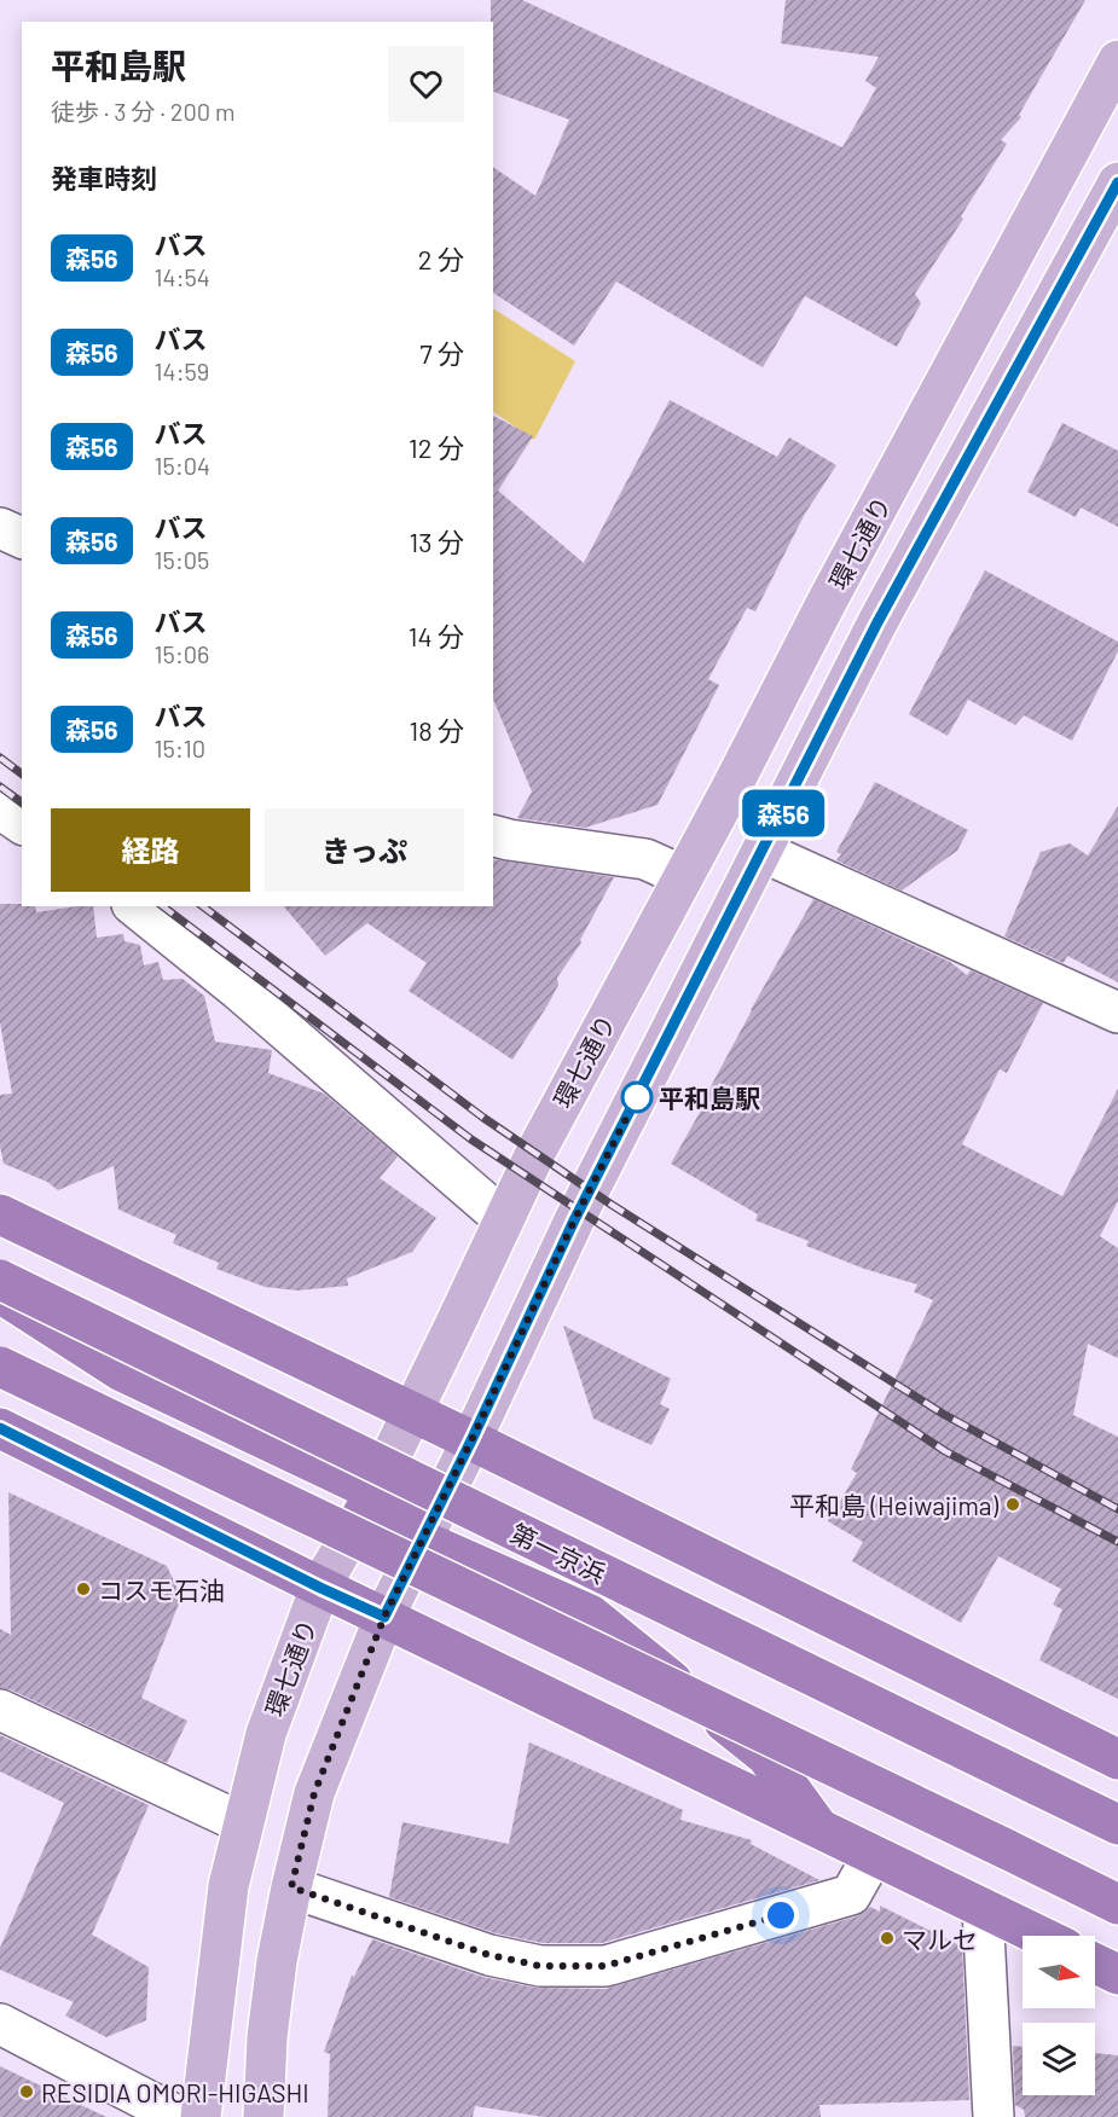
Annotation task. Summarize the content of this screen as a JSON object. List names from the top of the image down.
{
  "streets": {
    "highway": ["第一京浜"],
    "main road": ["環七通り"]
  },
  "places": [
    "平和島駅",
    "平和島 (Heiwajima)",
    "コスモ石油",
    "マルセ",
    "RESIDIA OMORI-HIGASHI"
  ],
  "lines": ["bus line 森56"],
  "north": "right",
  "page": {
    "on_map": "森56",
    "heading": [
      ["平和島駅", "徒歩 · 3 分 · 200 m"],
      "発車時刻"
    ],
    "list": [
      {
        "mark": "森56",
        "name": "バス",
        "note": "14:54",
        "value": "2 分"
      },
      {
        "mark": "森56",
        "name": "バス",
        "note": "14:59",
        "value": "7 分"
      },
      {
        "mark": "森56",
        "name": "バス",
        "note": "15:04",
        "value": "12 分"
      },
      {
        "mark": "森56",
        "name": "バス",
        "note": "15:05",
        "value": "13 分"
      },
      {
        "mark": "森56",
        "name": "バス",
        "note": "15:06",
        "value": "14 分"
      },
      {
        "mark": "森56",
        "name": "バス",
        "note": "15:10",
        "value": "18 分"
      }
    ],
    "buttons": ["経路", "きっぷ"]
  }
}
